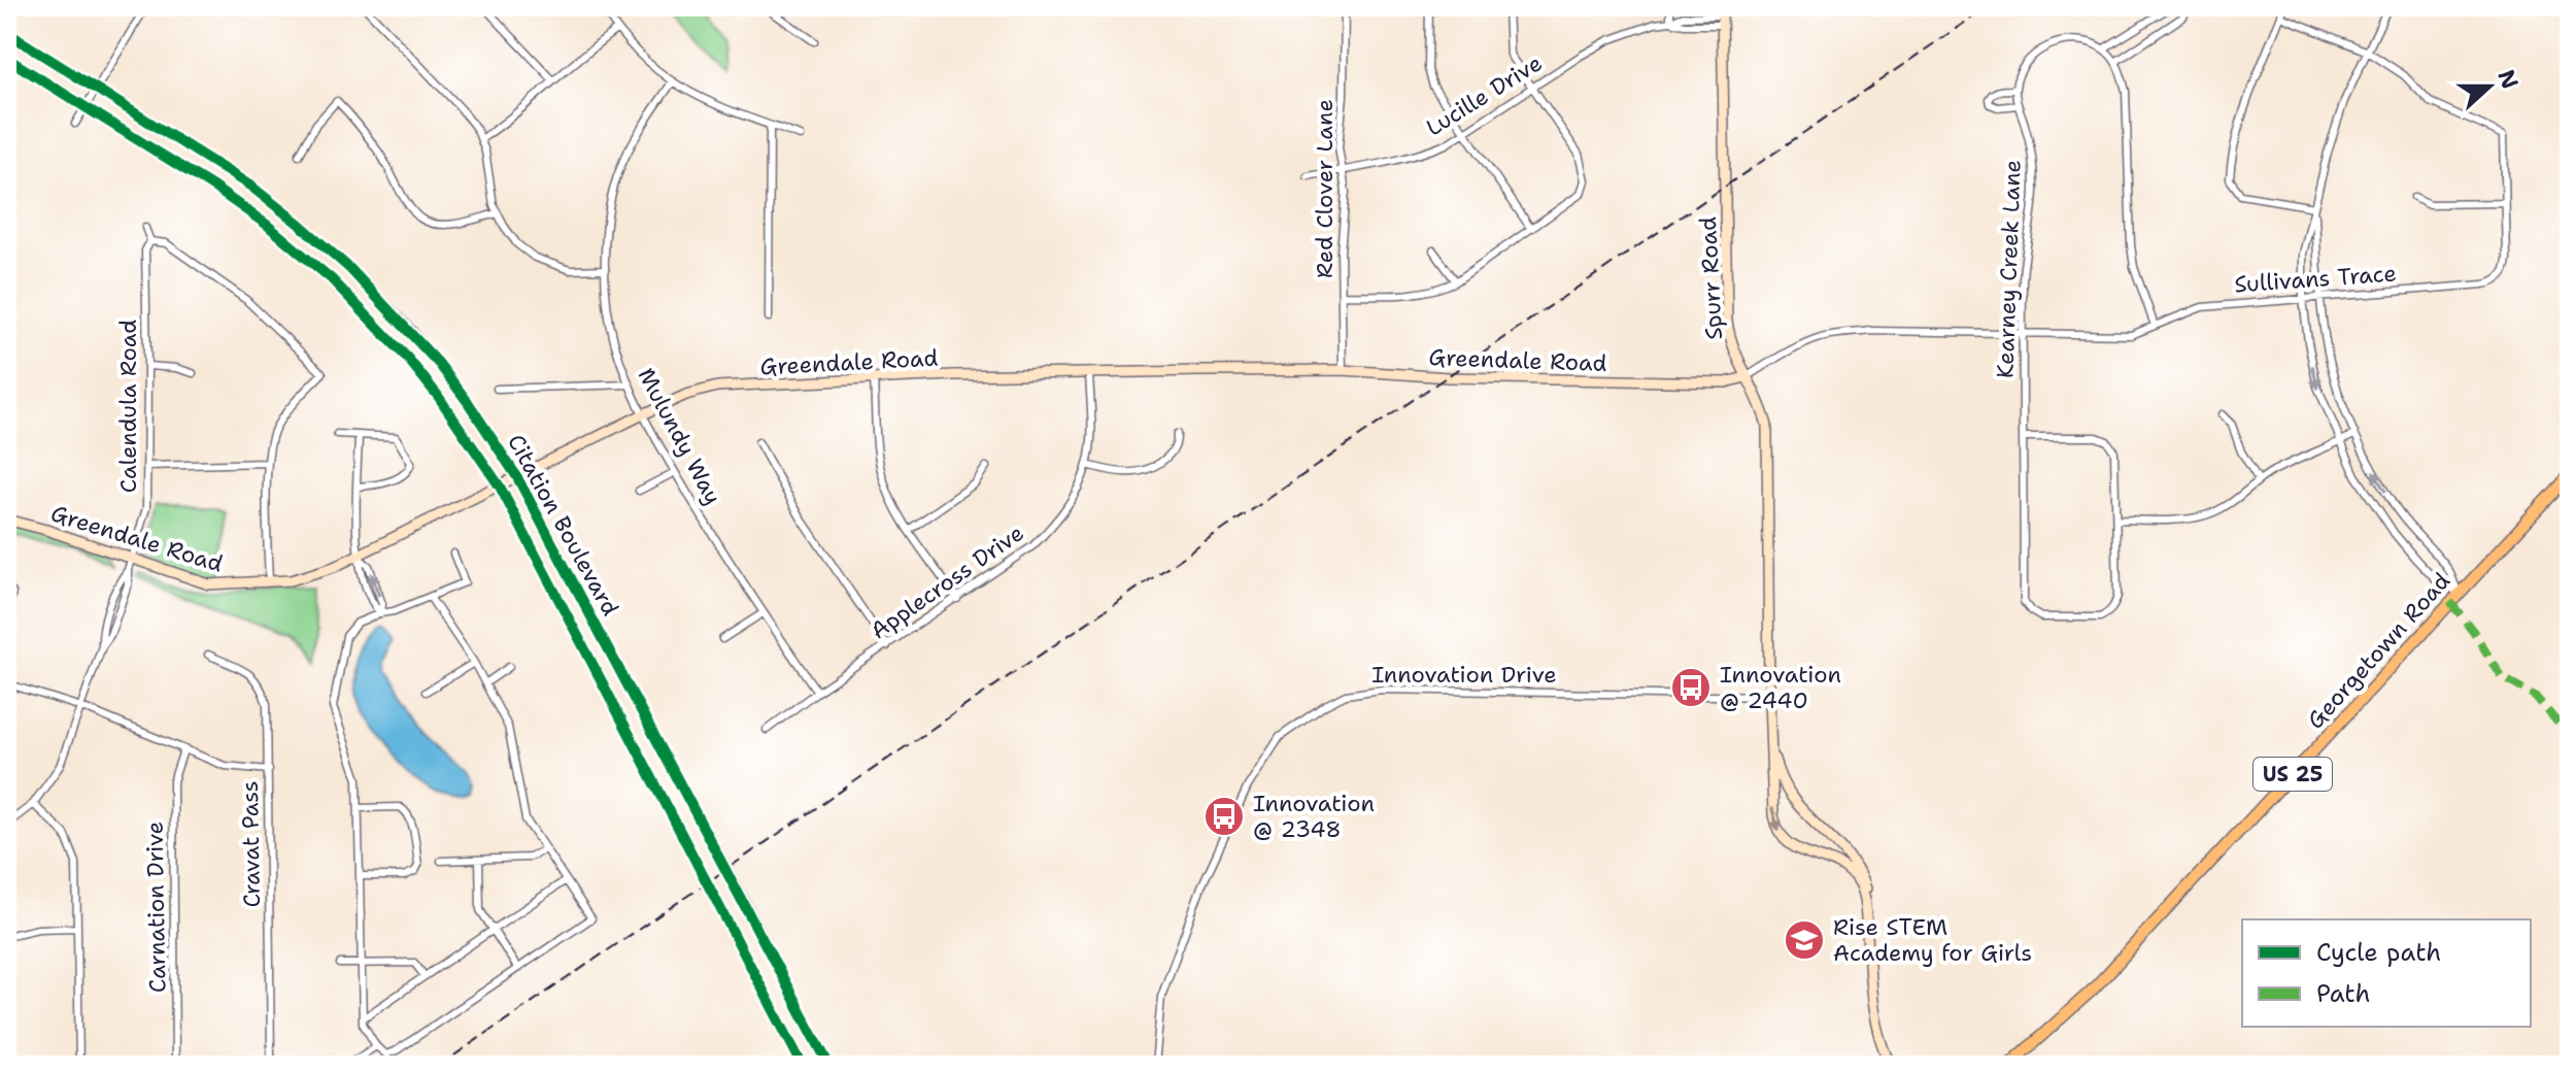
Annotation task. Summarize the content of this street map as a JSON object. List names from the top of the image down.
{
  "streets": {
    "main road": ["Georgetown Road", "US 25"],
    "street": [
      "Lucille Drive",
      "Red Clover Lane",
      "Kearney Creek Lane",
      "Spurr Road",
      "Sullivans Trace",
      "Greendale Road",
      "Calendula Road",
      "Mulundy Way",
      "Citation Boulevard",
      "Applecross Drive",
      "Innovation Drive",
      "Cravat Pass",
      "Carnation Drive"
    ]
  },
  "crossings": [
    ["Lucille Drive", "Red Clover Lane"],
    ["Lucille Drive", "Spurr Road"],
    ["Red Clover Lane", "Greendale Road"],
    ["Kearney Creek Lane", "Sullivans Trace"],
    ["Spurr Road", "Sullivans Trace"],
    ["Spurr Road", "Greendale Road"],
    ["Spurr Road", "Innovation Drive"],
    ["Sullivans Trace", "Greendale Road"],
    ["Greendale Road", "Calendula Road"],
    ["Greendale Road", "Mulundy Way"],
    ["Greendale Road", "Citation Boulevard"],
    ["Greendale Road", "Applecross Drive"],
    ["Mulundy Way", "Applecross Drive"]
  ],
  "places": {
    "bus stop": ["Innovation @ 2440", "Innovation @ 2348"],
    "school or university": ["Rise STEM Academy for Girls"]
  },
  "legend": ["Cycle path", "Path"],
  "north": "right"
}
